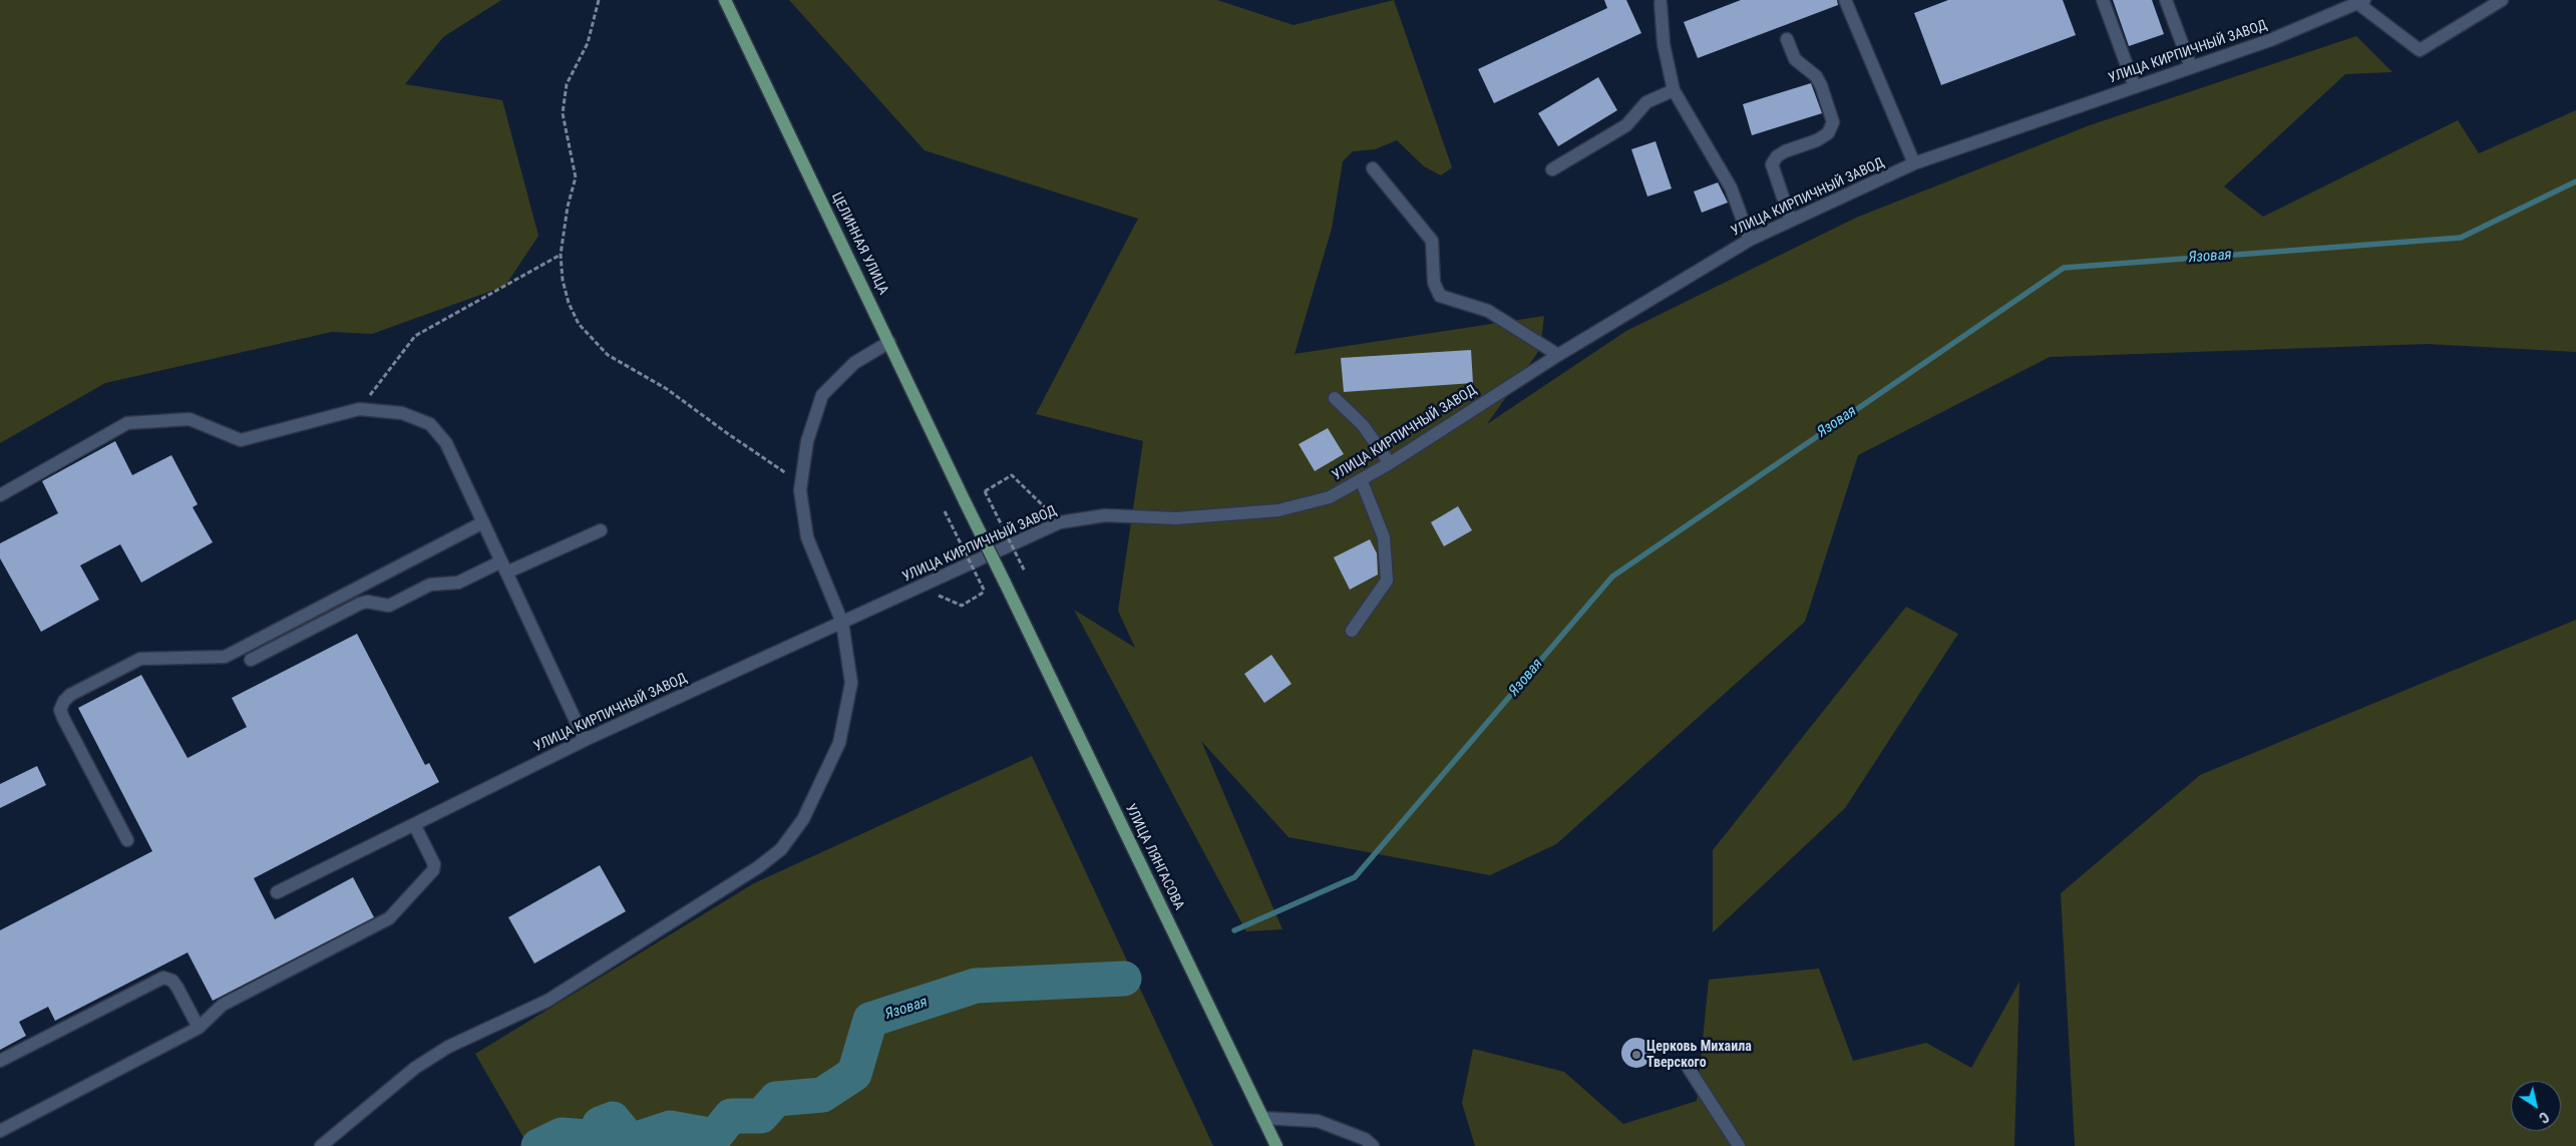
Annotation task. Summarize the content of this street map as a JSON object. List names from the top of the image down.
{
  "streets": {
    "main road": ["ЦЕЛИННАЯ УЛИЦА", "УЛИЦА ЛЯНГАСОВА"],
    "street": ["УЛИЦА КИРПИЧНЫЙ ЗАВОД"]
  },
  "crossings": [
    ["ЦЕЛИННАЯ УЛИЦА", "УЛИЦА ЛЯНГАСОВА"]
  ],
  "water": ["Язовая"],
  "places": ["Церковь Михаила Тверского"],
  "north": "bottom right"
}
